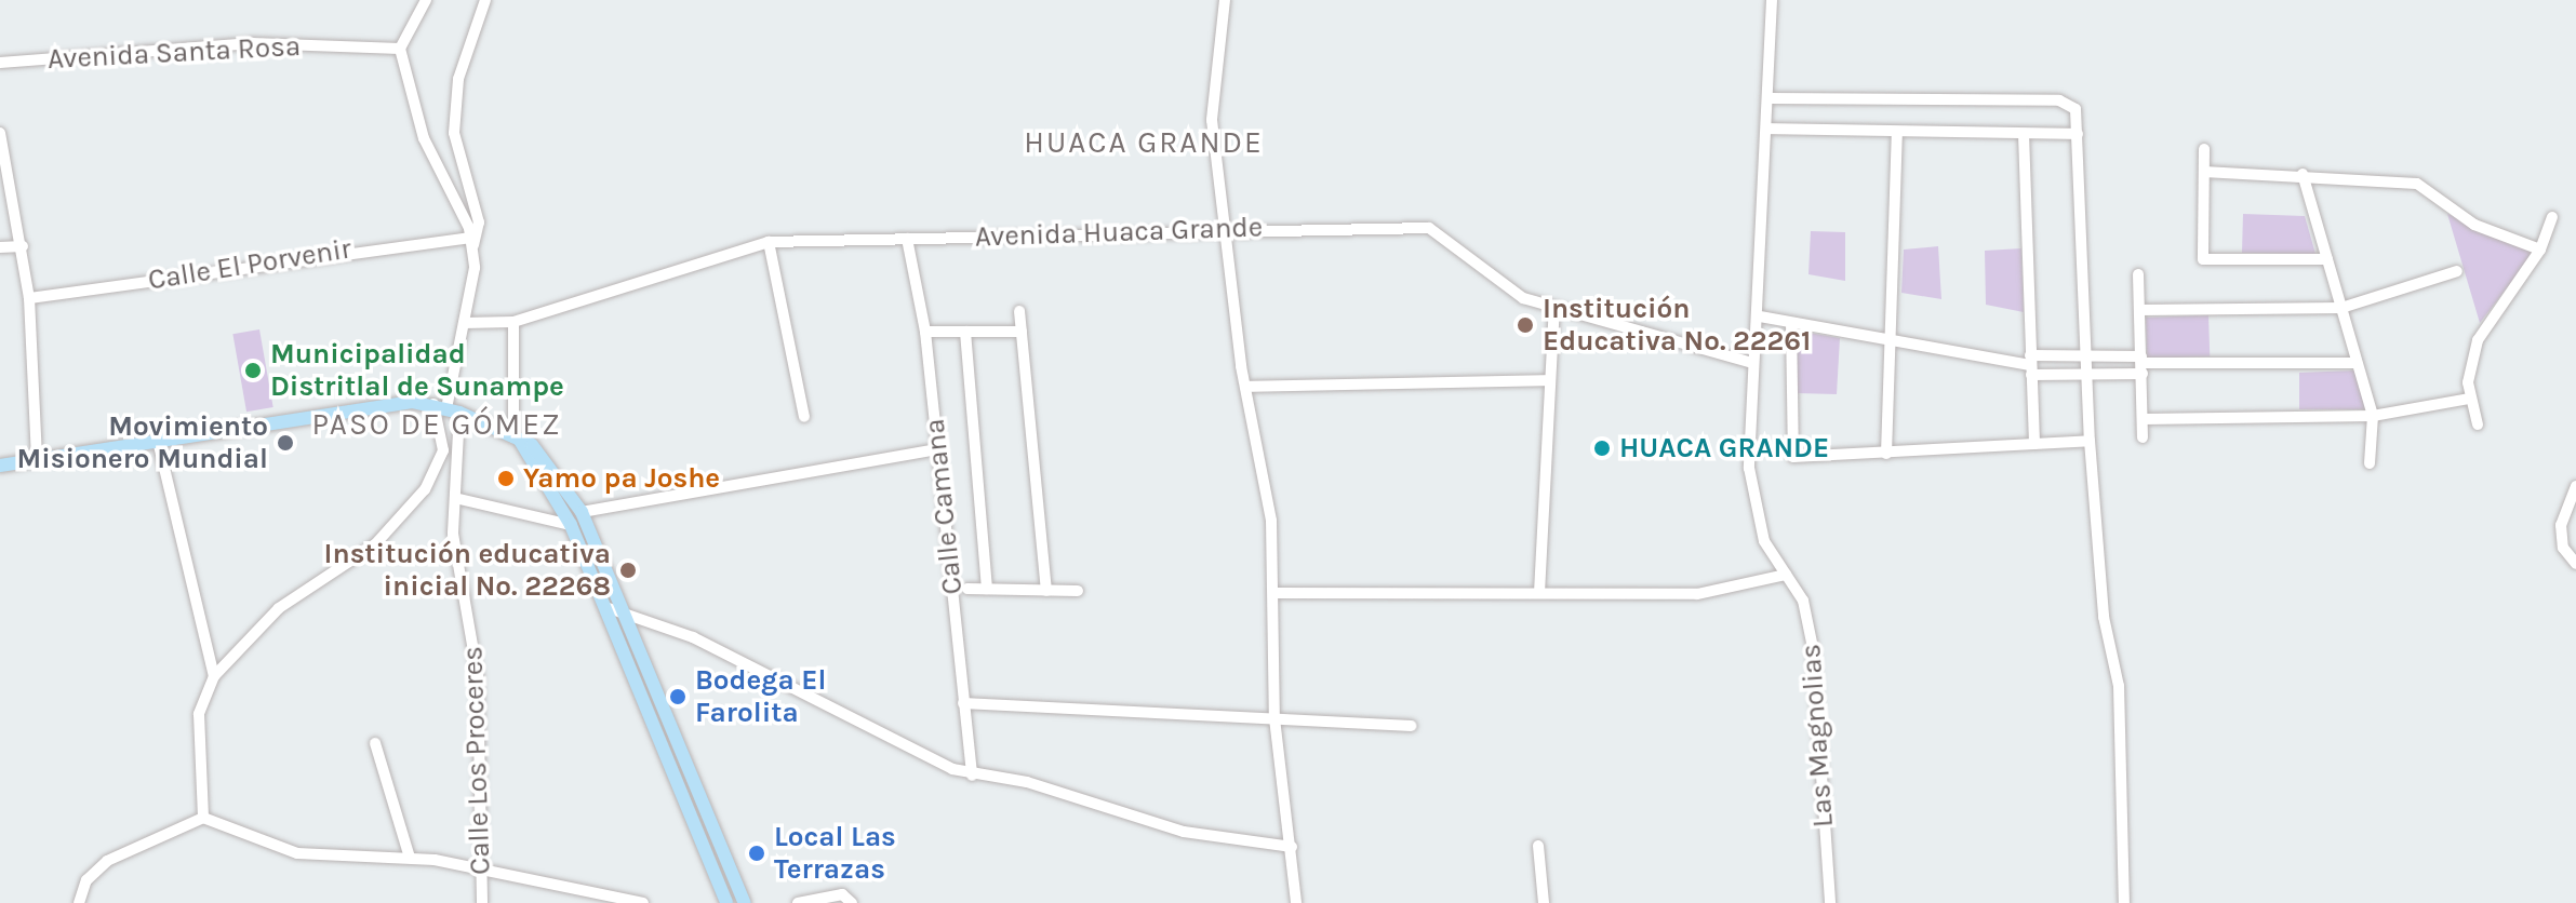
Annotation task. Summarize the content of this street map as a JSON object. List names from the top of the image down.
{
  "streets": {
    "street": [
      "Avenida Santa Rosa",
      "Avenida Huaca Grande",
      "Calle El Porvenir",
      "Calle Camana",
      "Las Magnolias",
      "Calle Los Proceres"
    ]
  },
  "crossings": [
    ["Avenida Huaca Grande", "Calle Camana"],
    ["Avenida Huaca Grande", "Las Magnolias"]
  ],
  "districts": ["HUACA GRANDE", "PASO DE GÓMEZ"],
  "places": [
    "Institución Educativa No. 22261",
    "Municipalidad Distritlal de Sunampe",
    "Movimiento Misionero Mundial",
    "HUACA GRANDE",
    "Yamo pa Joshe",
    "Institución educativa inicial No. 22268",
    "Bodega El Farolita",
    "Local Las Terrazas"
  ]
}
